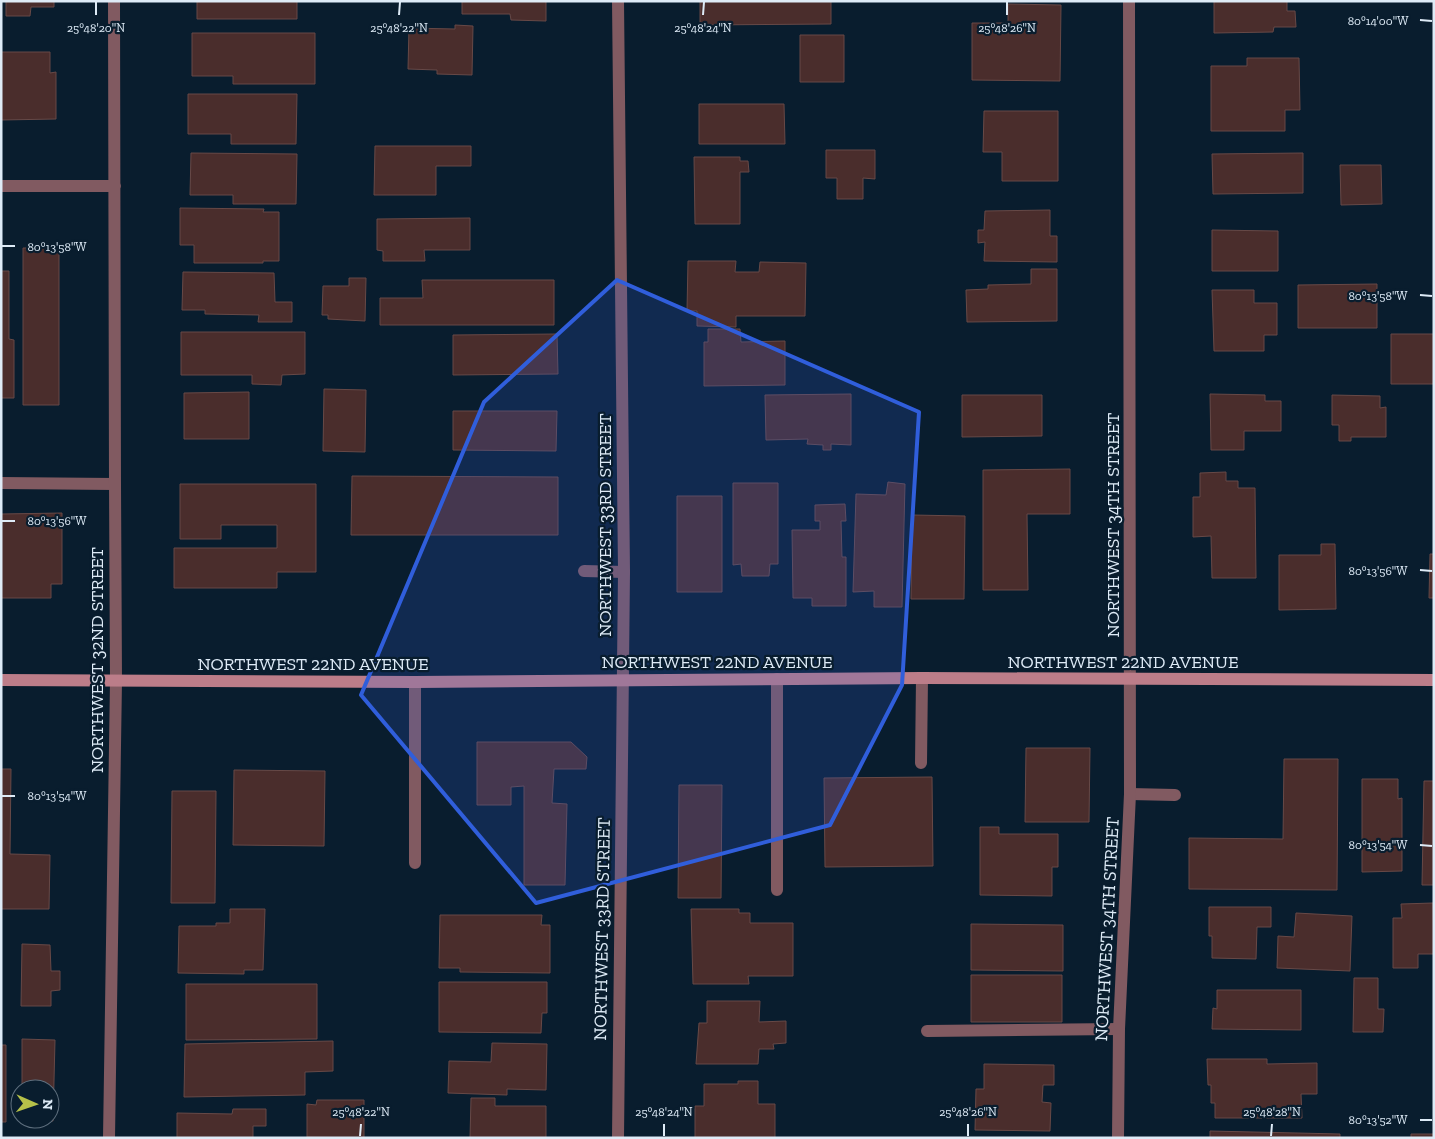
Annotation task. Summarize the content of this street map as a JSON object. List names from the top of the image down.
{
  "streets": {
    "main road": ["NORTHWEST 22ND AVENUE"],
    "street": ["NORTHWEST 33RD STREET", "NORTHWEST 34TH STREET", "NORTHWEST 32ND STREET"]
  },
  "crossings": [
    ["NORTHWEST 33RD STREET", "NORTHWEST 22ND AVENUE"],
    ["NORTHWEST 34TH STREET", "NORTHWEST 22ND AVENUE"],
    ["NORTHWEST 32ND STREET", "NORTHWEST 22ND AVENUE"]
  ],
  "north": "right",
  "coordinates": [
    "80°14'00\"W",
    "25°48'20\"N",
    "25°48'22\"N",
    "25°48'24\"N",
    "25°48'26\"N",
    "80°13'58\"W",
    "80°13'56\"W",
    "80°13'54\"W",
    "25°48'28\"N",
    "80°13'52\"W"
  ]
}
